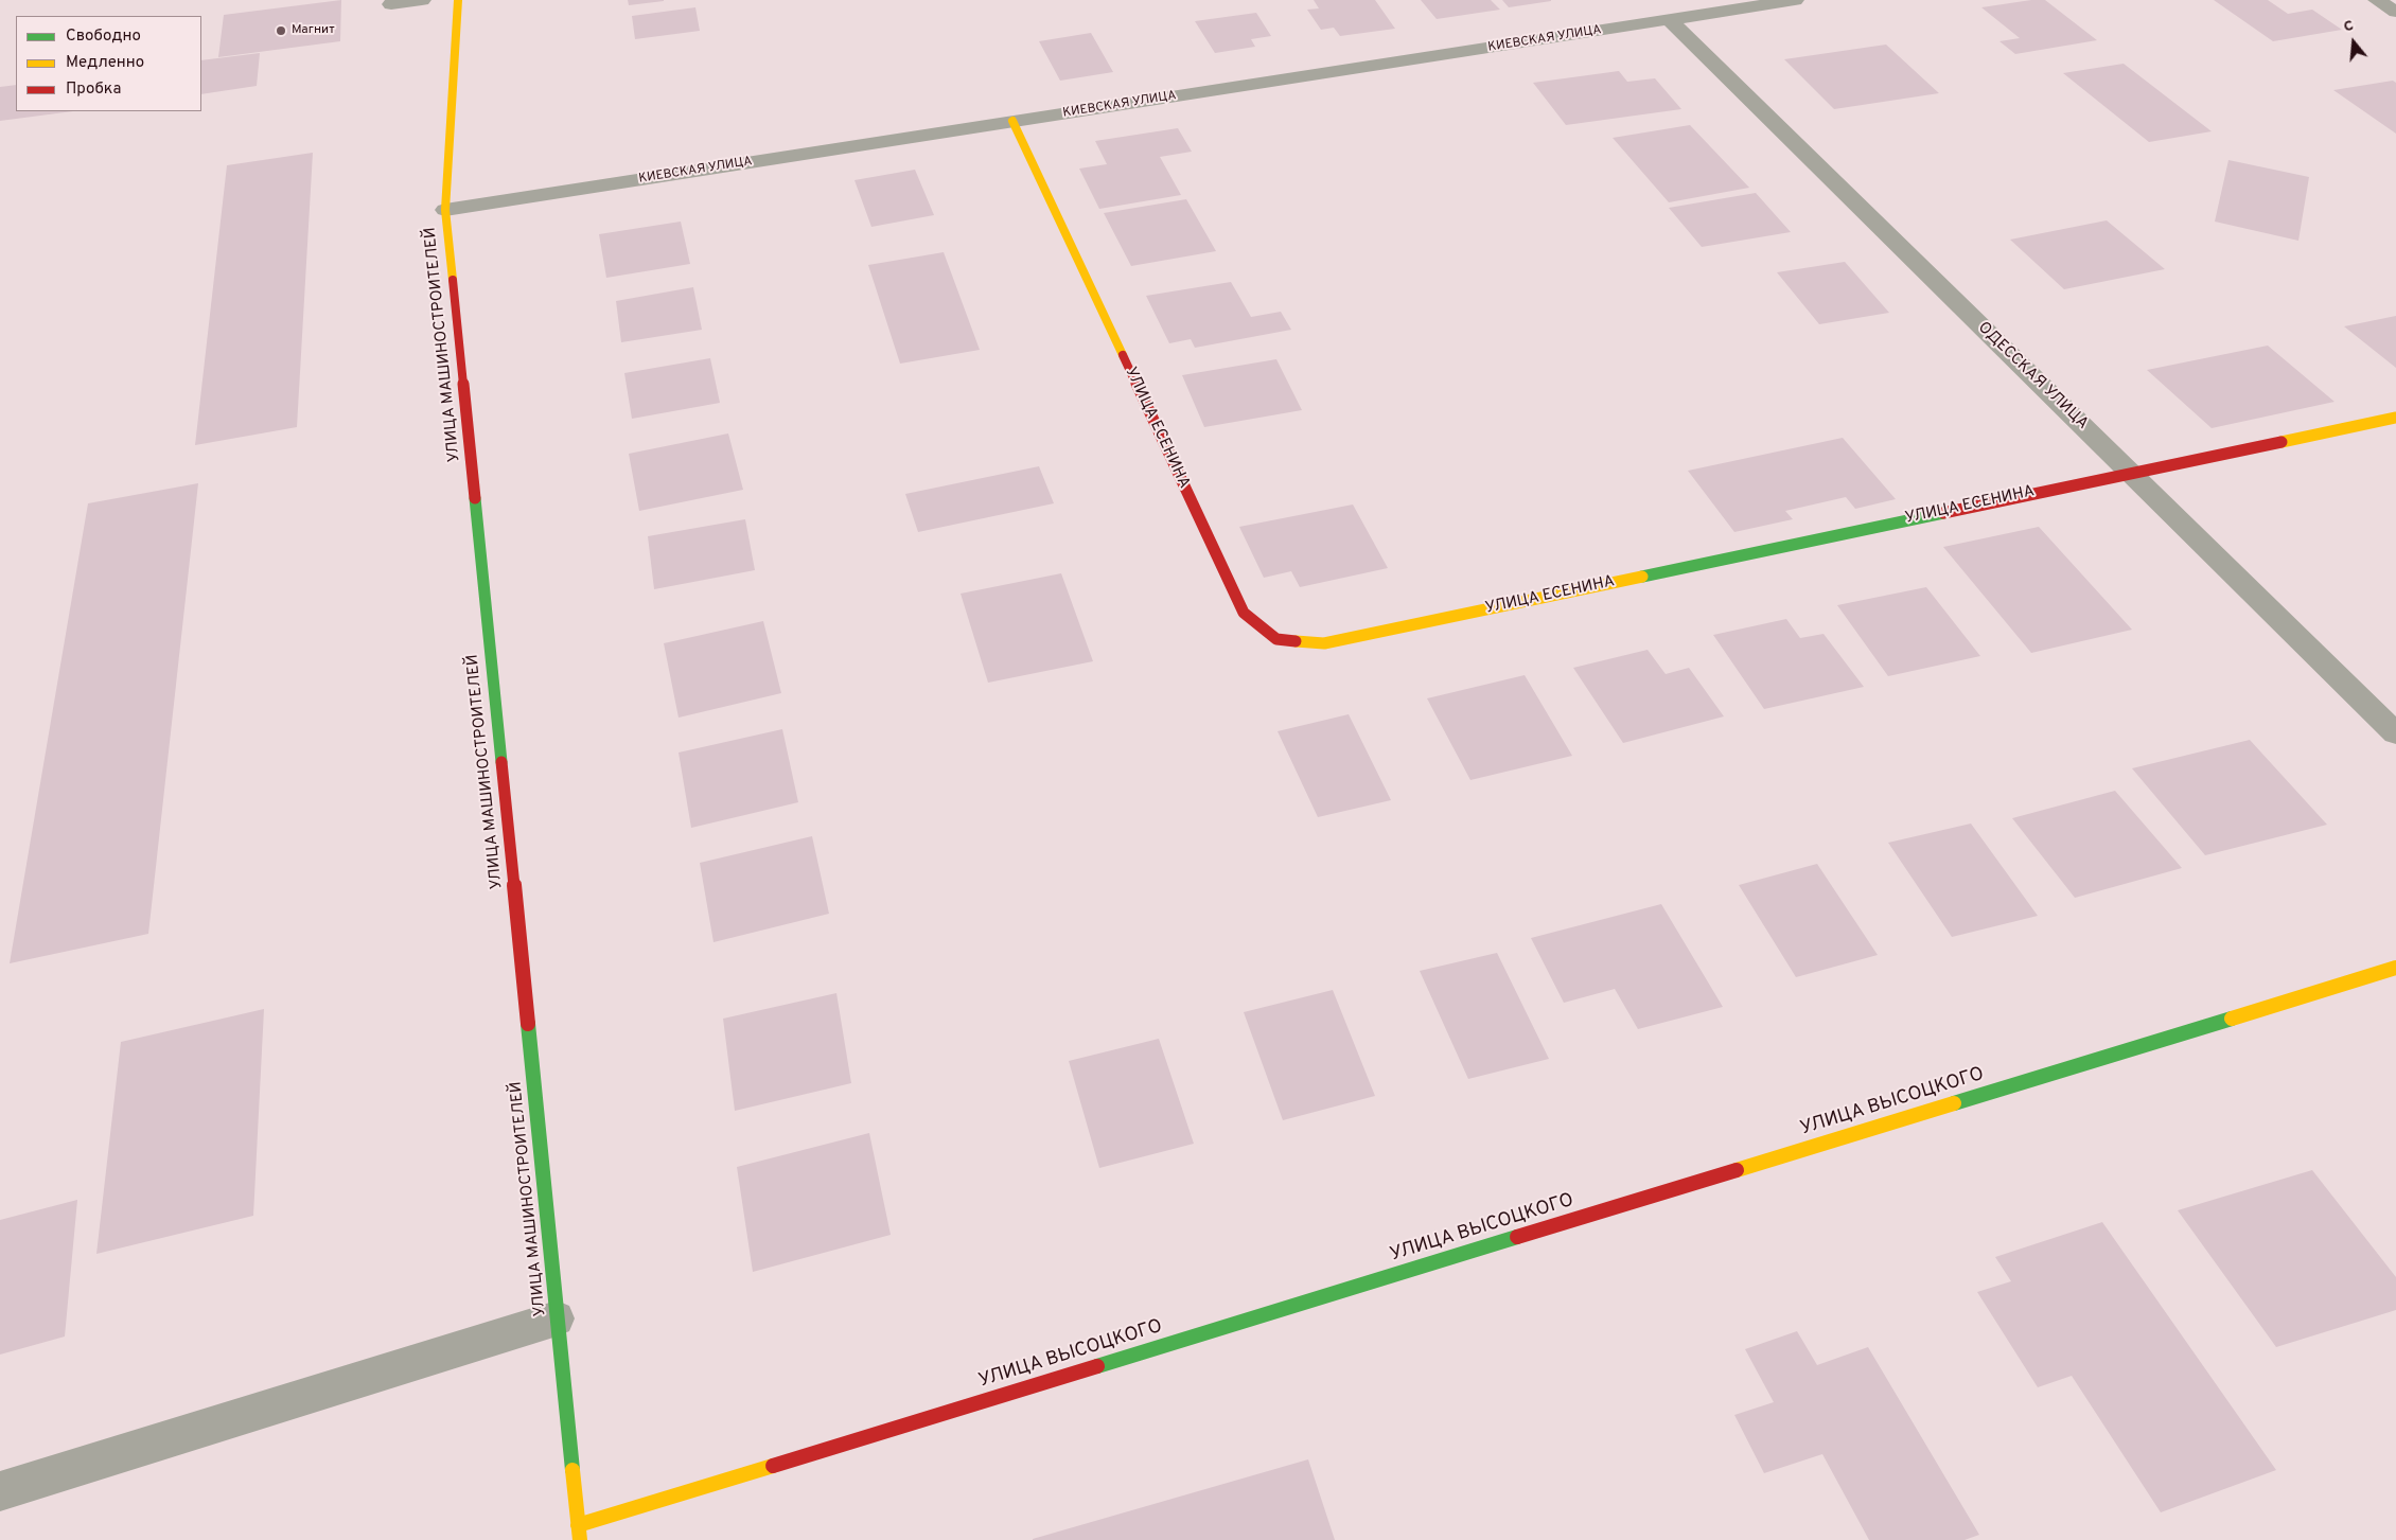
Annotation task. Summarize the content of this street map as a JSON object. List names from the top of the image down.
{
  "streets": {
    "street": [
      "КИЕВСКАЯ УЛИЦА",
      "УЛИЦА МАШИНОСТРОИТЕЛЕЙ",
      "ОДЕССКАЯ УЛИЦА",
      "УЛИЦА ЕСЕНИНА",
      "УЛИЦА ВЫСОЦКОГО"
    ]
  },
  "crossings": [
    ["КИЕВСКАЯ УЛИЦА", "УЛИЦА МАШИНОСТРОИТЕЛЕЙ"],
    ["КИЕВСКАЯ УЛИЦА", "ОДЕССКАЯ УЛИЦА"],
    ["КИЕВСКАЯ УЛИЦА", "УЛИЦА ЕСЕНИНА"],
    ["УЛИЦА МАШИНОСТРОИТЕЛЕЙ", "УЛИЦА ВЫСОЦКОГО"],
    ["ОДЕССКАЯ УЛИЦА", "УЛИЦА ЕСЕНИНА"]
  ],
  "places": ["Магнит"],
  "legend": ["Свободно", "Медленно", "Пробка"],
  "north": "top"
}
